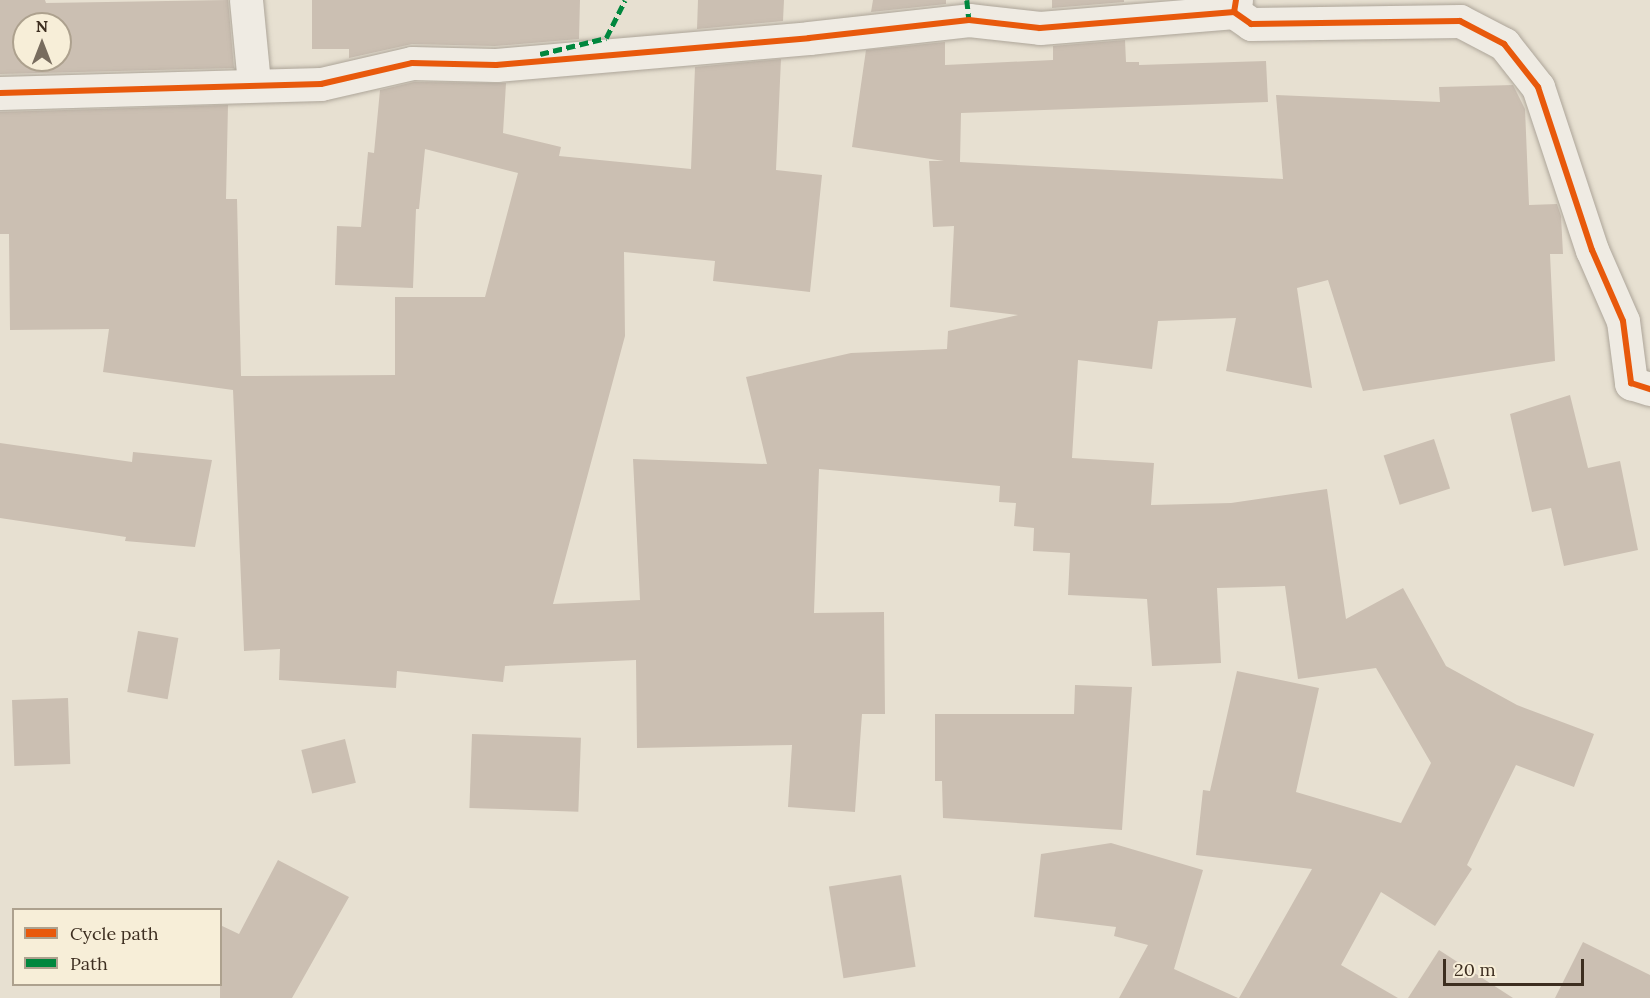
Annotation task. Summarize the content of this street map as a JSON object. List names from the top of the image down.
{
  "legend": ["Cycle path", "Path"],
  "scale_bar": "20 m",
  "north": "top"
}
